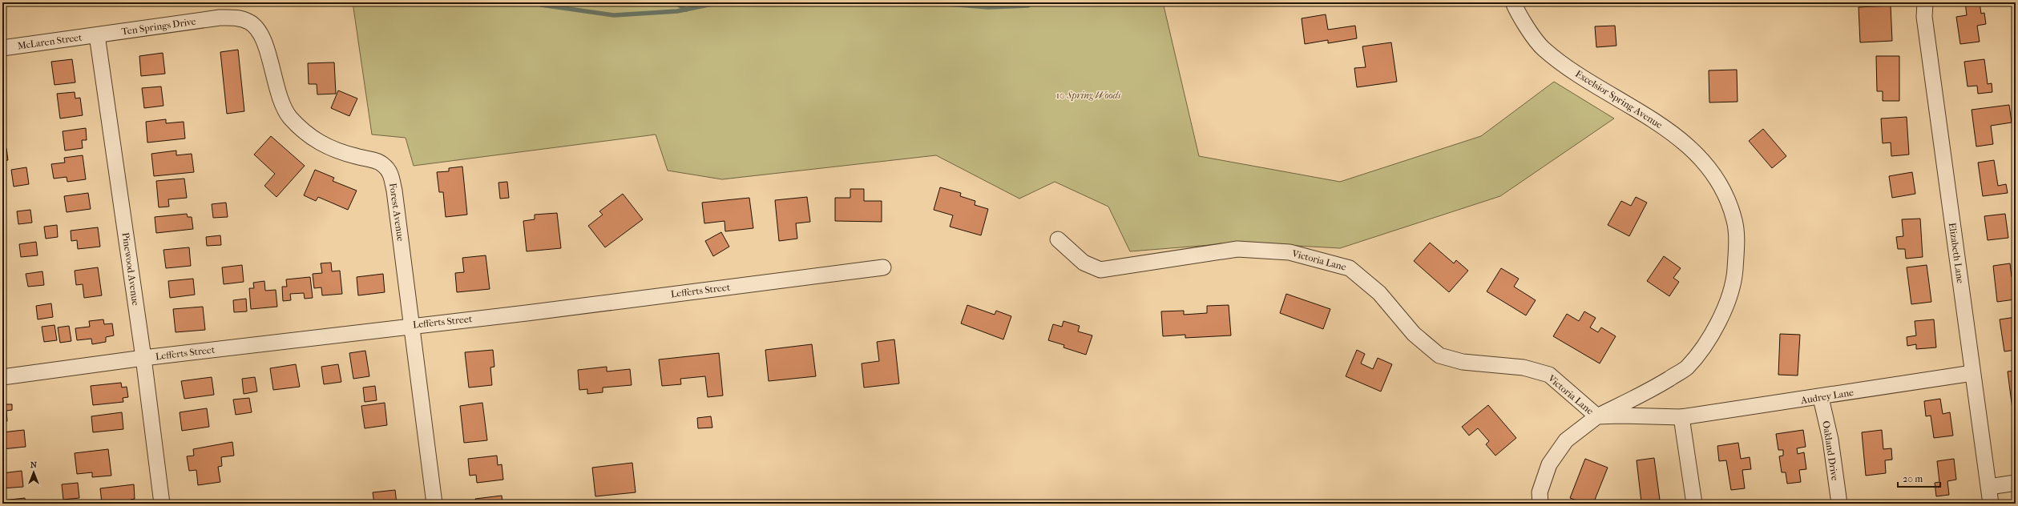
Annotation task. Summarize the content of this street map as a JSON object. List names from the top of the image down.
{
  "streets": {
    "street": [
      "Ten Springs Drive",
      "McLaren Street",
      "Excelsior Spring Avenue",
      "Forest Avenue",
      "Elizabeth Lane",
      "Victoria Lane",
      "Pinewood Avenue",
      "Lefferts Street",
      "Audrey Lane",
      "Oakland Drive"
    ]
  },
  "crossings": [
    ["Ten Springs Drive", "McLaren Street"],
    ["Ten Springs Drive", "Forest Avenue"],
    ["Ten Springs Drive", "Pinewood Avenue"],
    ["McLaren Street", "Pinewood Avenue"],
    ["Excelsior Spring Avenue", "Victoria Lane"],
    ["Forest Avenue", "Lefferts Street"],
    ["Elizabeth Lane", "Audrey Lane"],
    ["Pinewood Avenue", "Lefferts Street"],
    ["Audrey Lane", "Oakland Drive"]
  ],
  "parks": ["10 Spring Woods"],
  "scale_bar": "20 m",
  "north": "top"
}
